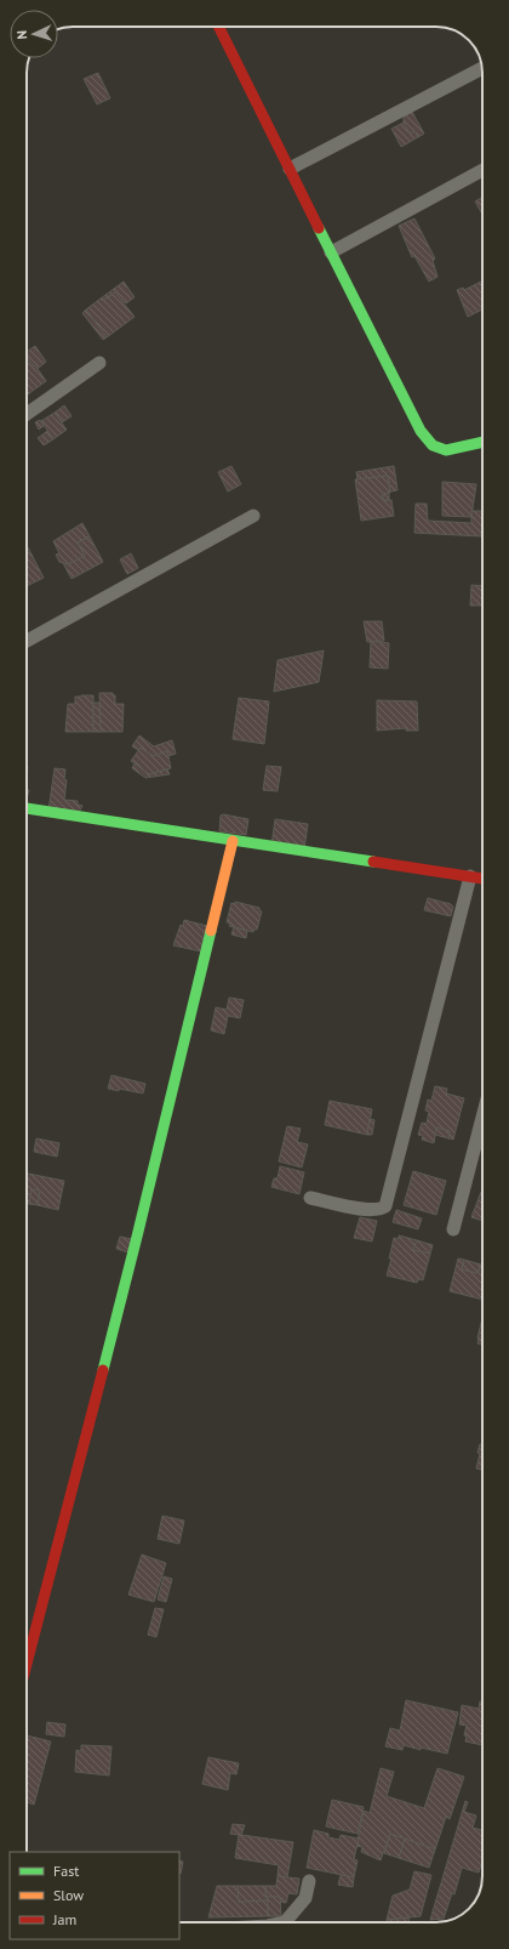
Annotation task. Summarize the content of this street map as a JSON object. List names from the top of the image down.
{
  "legend": ["Fast", "Slow", "Jam"],
  "north": "left"
}
